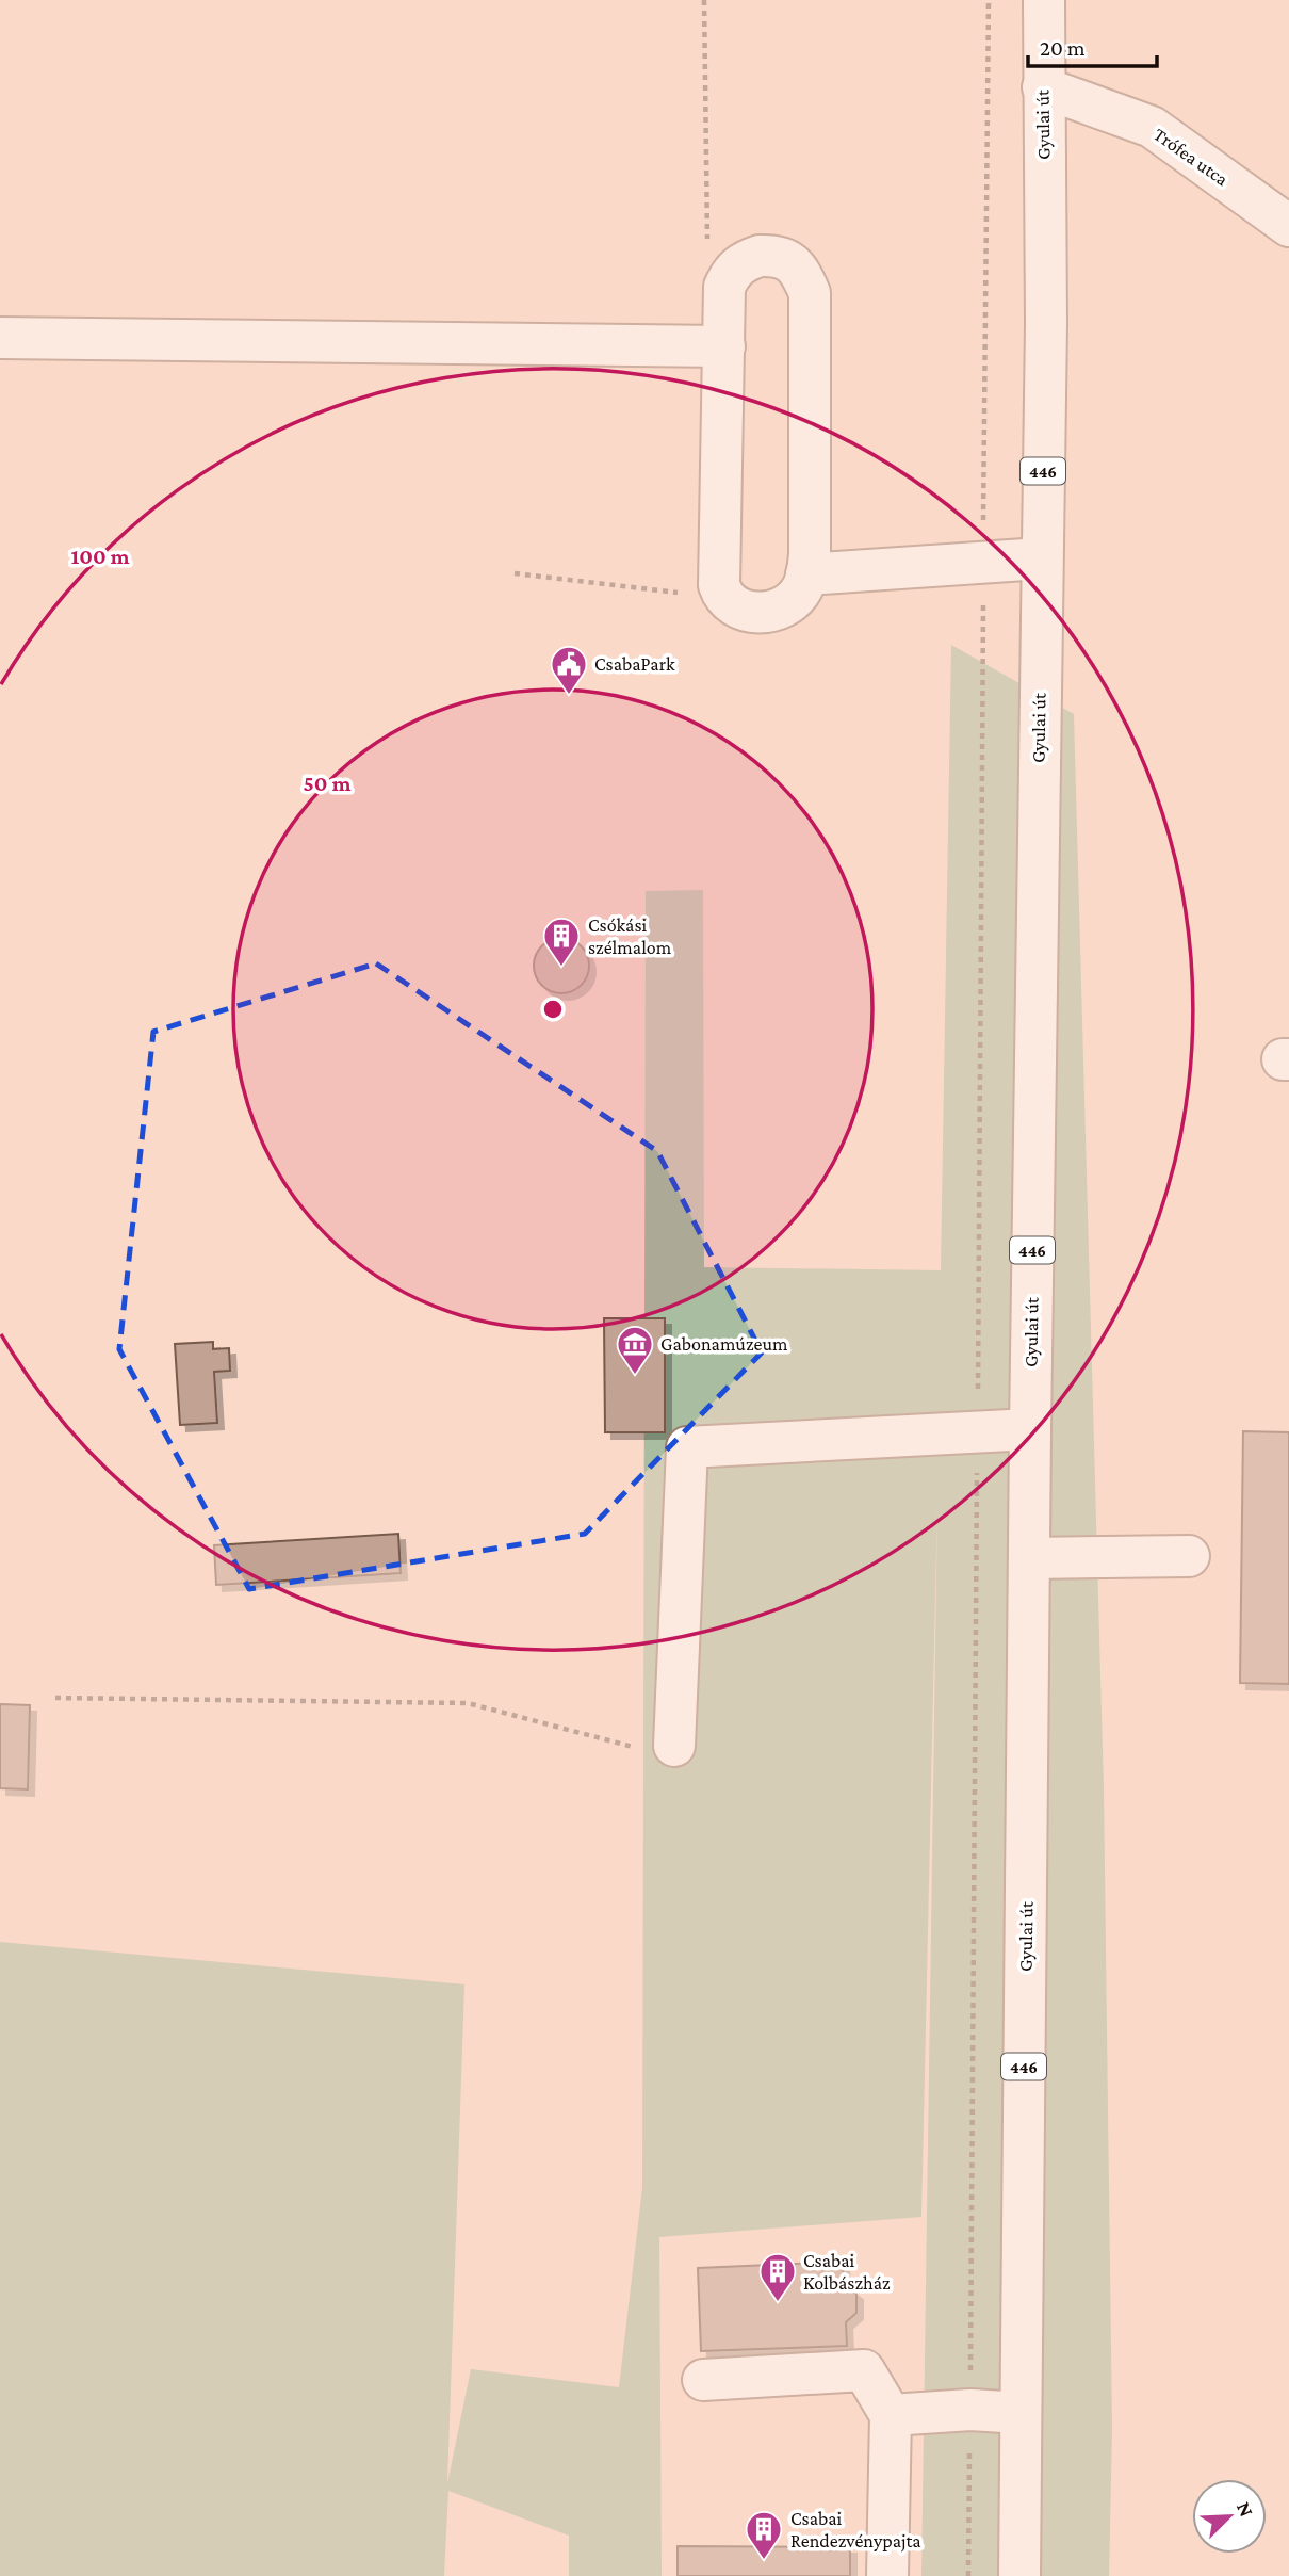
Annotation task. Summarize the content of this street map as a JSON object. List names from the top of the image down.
{
  "streets": {
    "main road": ["Gyulai út", "Trófea utca", "446"]
  },
  "crossings": [
    ["Gyulai út", "Trófea utca"]
  ],
  "places": {
    "public building": ["CsabaPark"],
    "building": ["Csókási szélmalom", "Csabai Kolbászház", "Csabai Rendezvénypajta"],
    "museum": ["Gabonamúzeum"]
  },
  "scale_bar": "20 m",
  "north": "top right",
  "rings": ["100 m", "50 m"]
}
